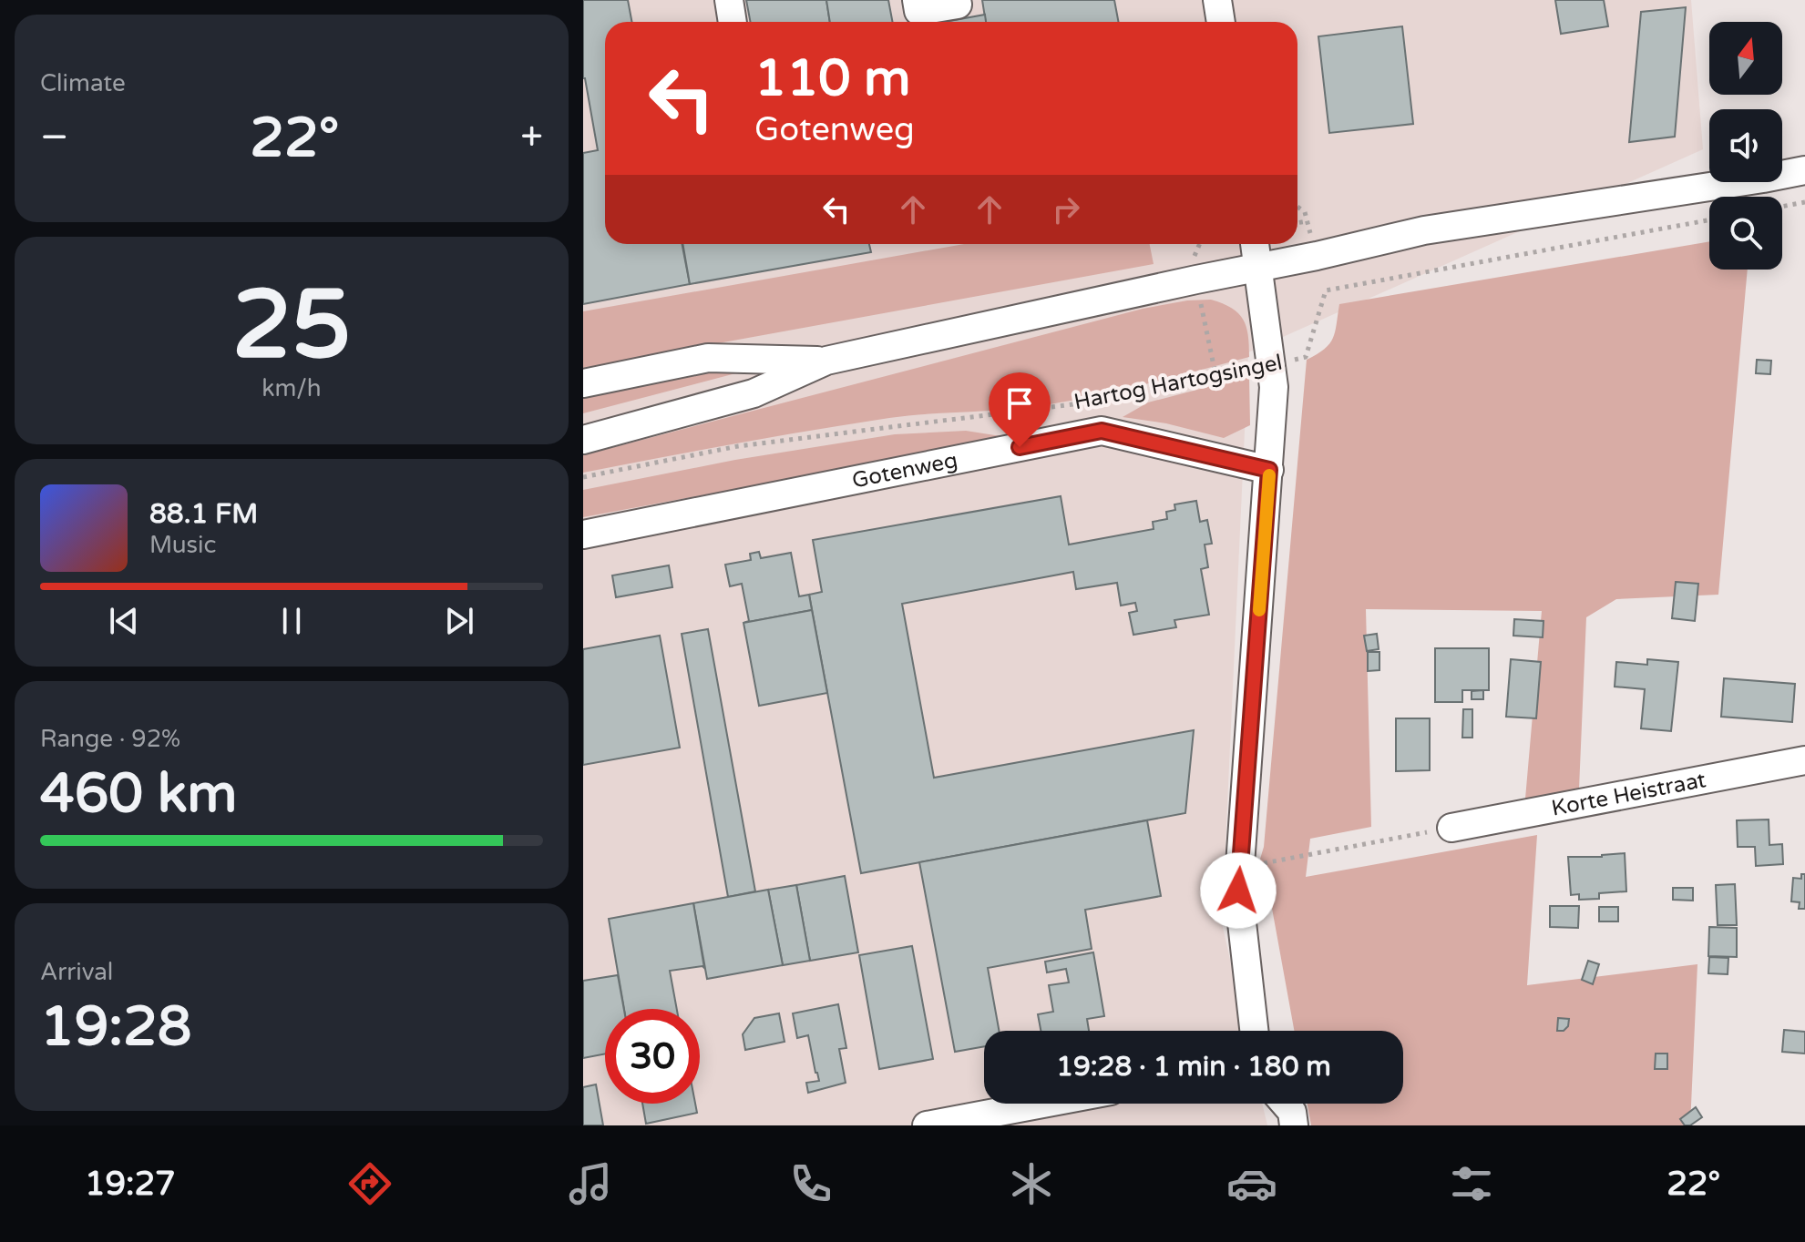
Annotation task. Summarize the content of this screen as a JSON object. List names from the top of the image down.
{
  "streets": {
    "street": ["Gotenweg", "Korte Heistraat"],
    "path": ["Hartog Hartogsingel"]
  },
  "north": "top",
  "page": {
    "tile": [
      "Climate",
      ["25", "km/h"],
      ["Range · 92%", "460 km"],
      ["Arrival", "19:28"]
    ],
    "turn": ["110 m", "Gotenweg"],
    "heat": ["−", "22°", "+"],
    "song": ["88.1 FM", "Music"],
    "limit": "30",
    "trip": "19:28 · 1 min · 180 m",
    "tabs": ["19:27", "22°"]
  }
}
